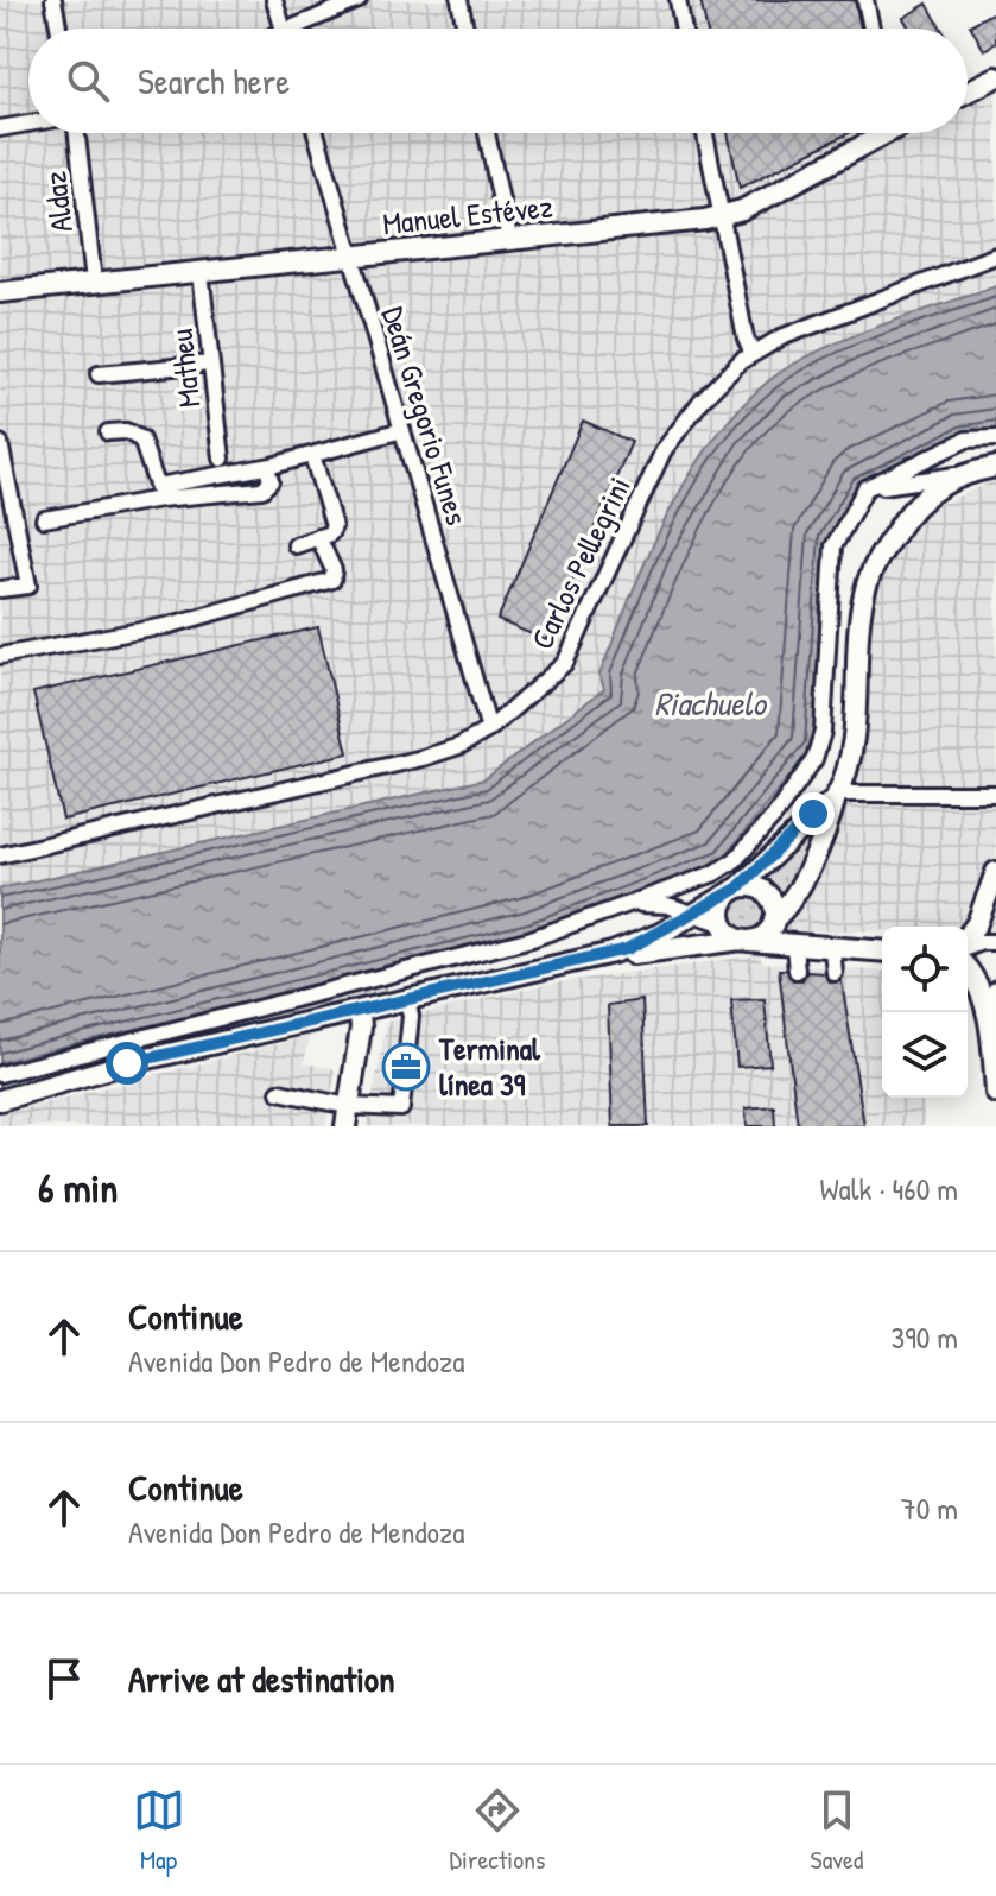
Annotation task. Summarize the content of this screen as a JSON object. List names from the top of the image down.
{
  "streets": {
    "main road": ["Manuel Estévez"],
    "street": [
      "Aldaz",
      "Matheu",
      "Deán Gregorio Funes",
      "Carlos Pellegrini"
    ]
  },
  "crossings": [
    ["Aldaz", "Manuel Estévez"],
    ["Manuel Estévez", "Matheu"],
    ["Manuel Estévez", "Deán Gregorio Funes"],
    ["Deán Gregorio Funes", "Carlos Pellegrini"]
  ],
  "water": ["Riachuelo"],
  "places": {
    "office": ["Terminal línea 39"]
  },
  "page": {
    "search": "Search here",
    "heading": ["6 min", "Walk · 460 m"],
    "list": [
      ["Continue", "Avenida Don Pedro de Mendoza", "390 m"],
      ["Continue", "Avenida Don Pedro de Mendoza", "70 m"],
      "Arrive at destination"
    ],
    "nav": ["Map", "Directions", "Saved"]
  }
}
